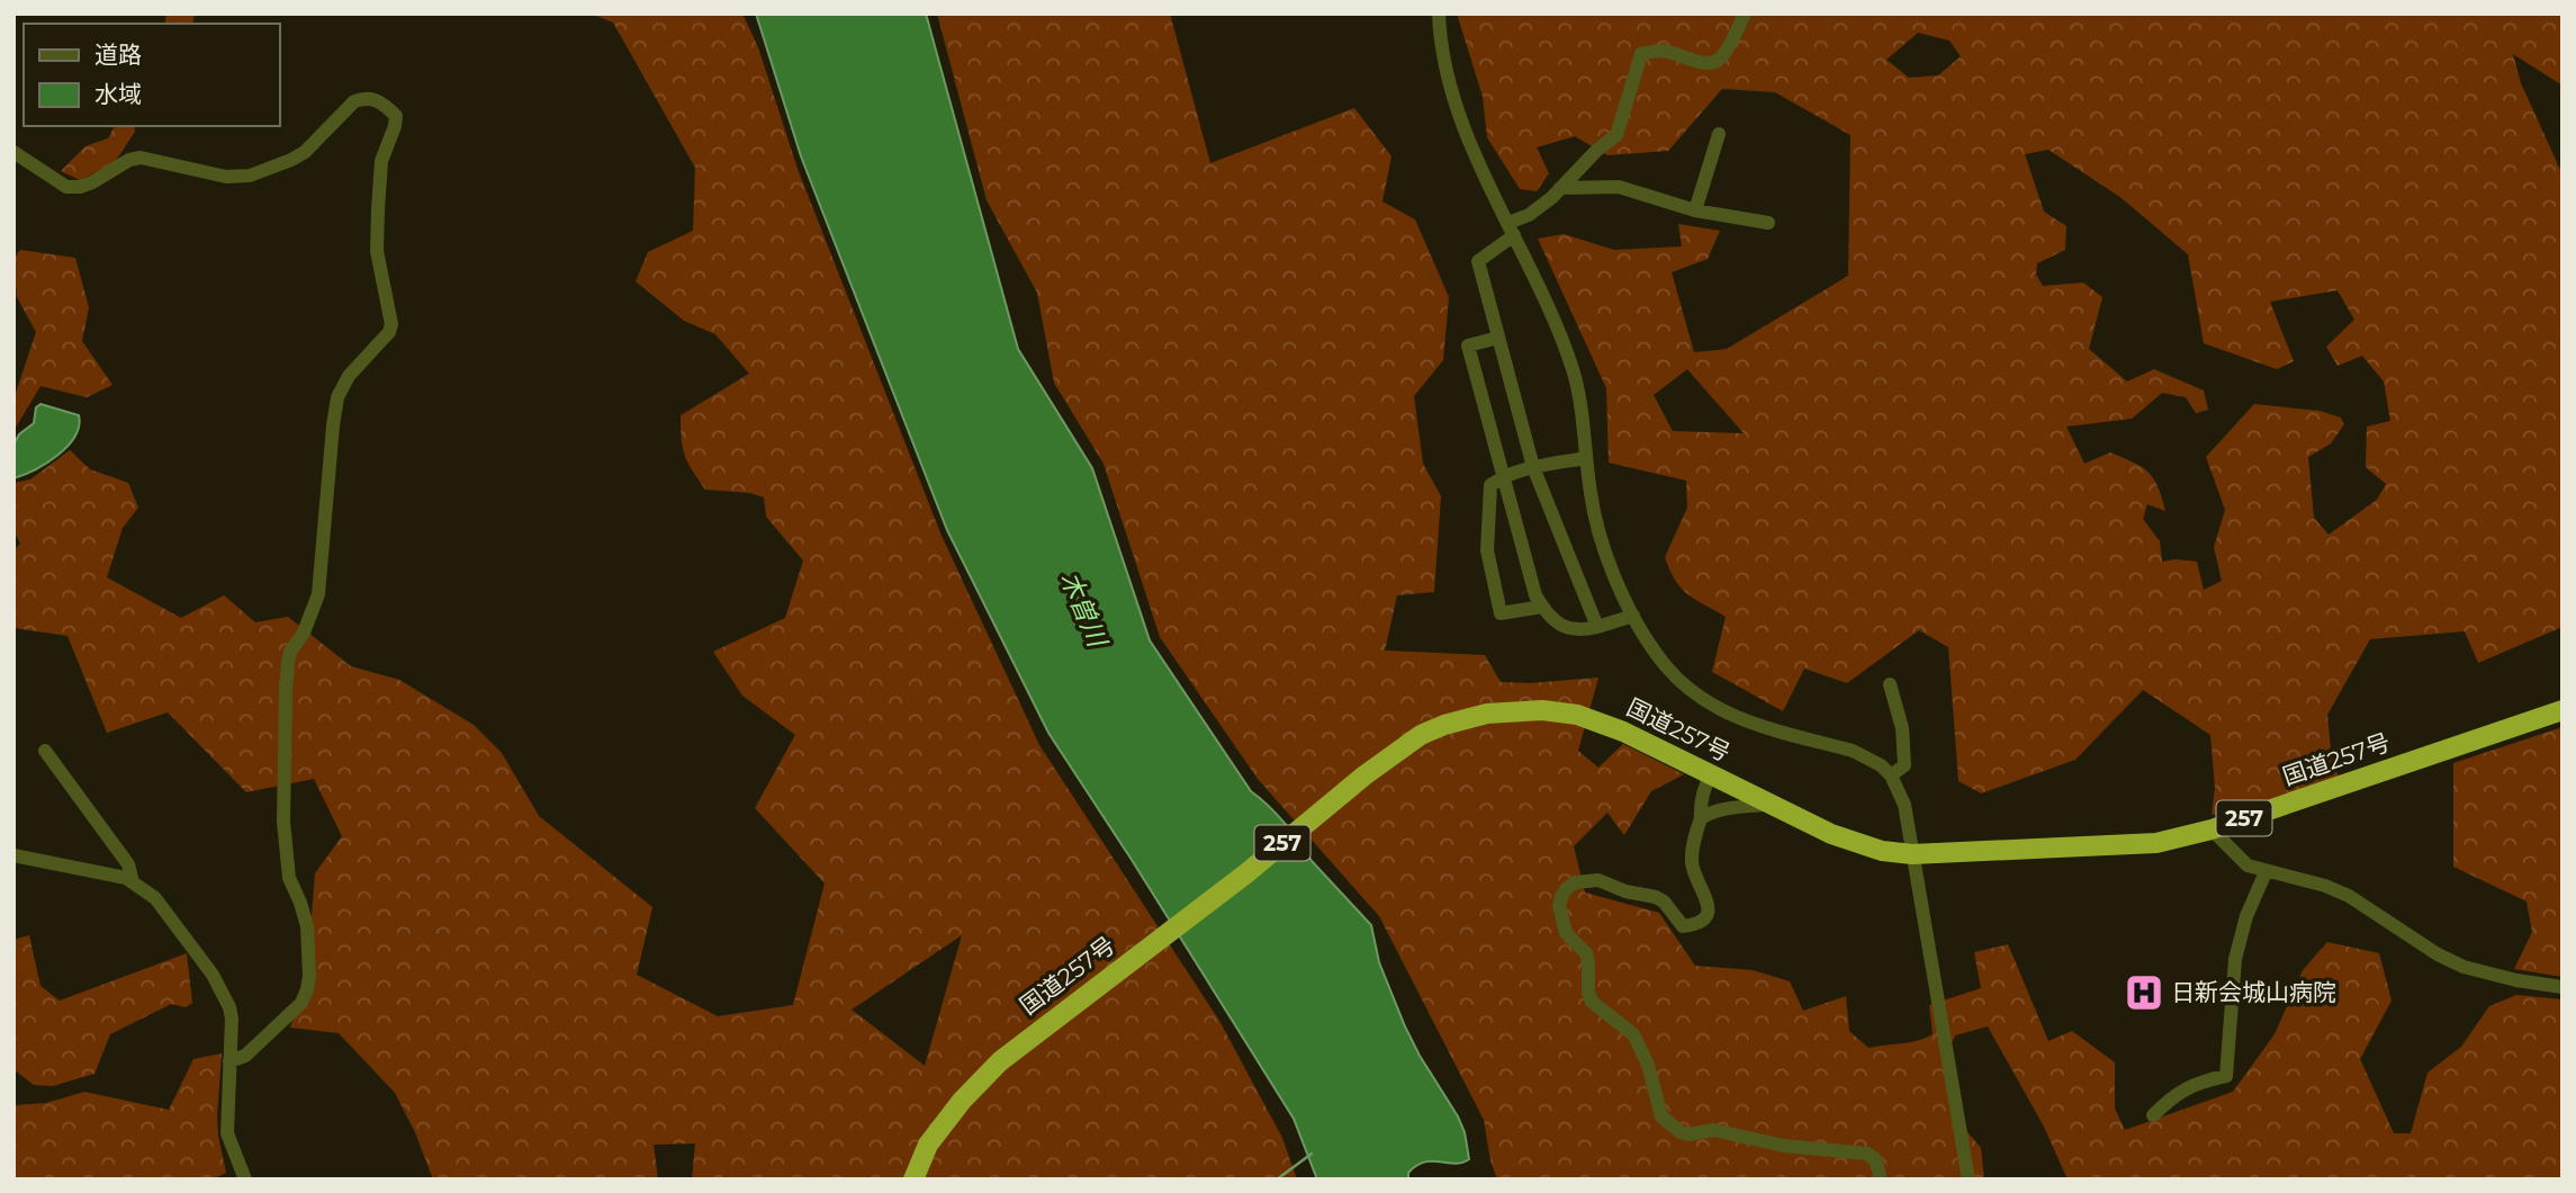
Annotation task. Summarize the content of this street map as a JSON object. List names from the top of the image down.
{
  "streets": {
    "highway": ["国道257号", "257"]
  },
  "water": ["木曽川"],
  "places": {
    "hospital": ["日新会城山病院"]
  },
  "legend": ["道路", "水域"]
}
